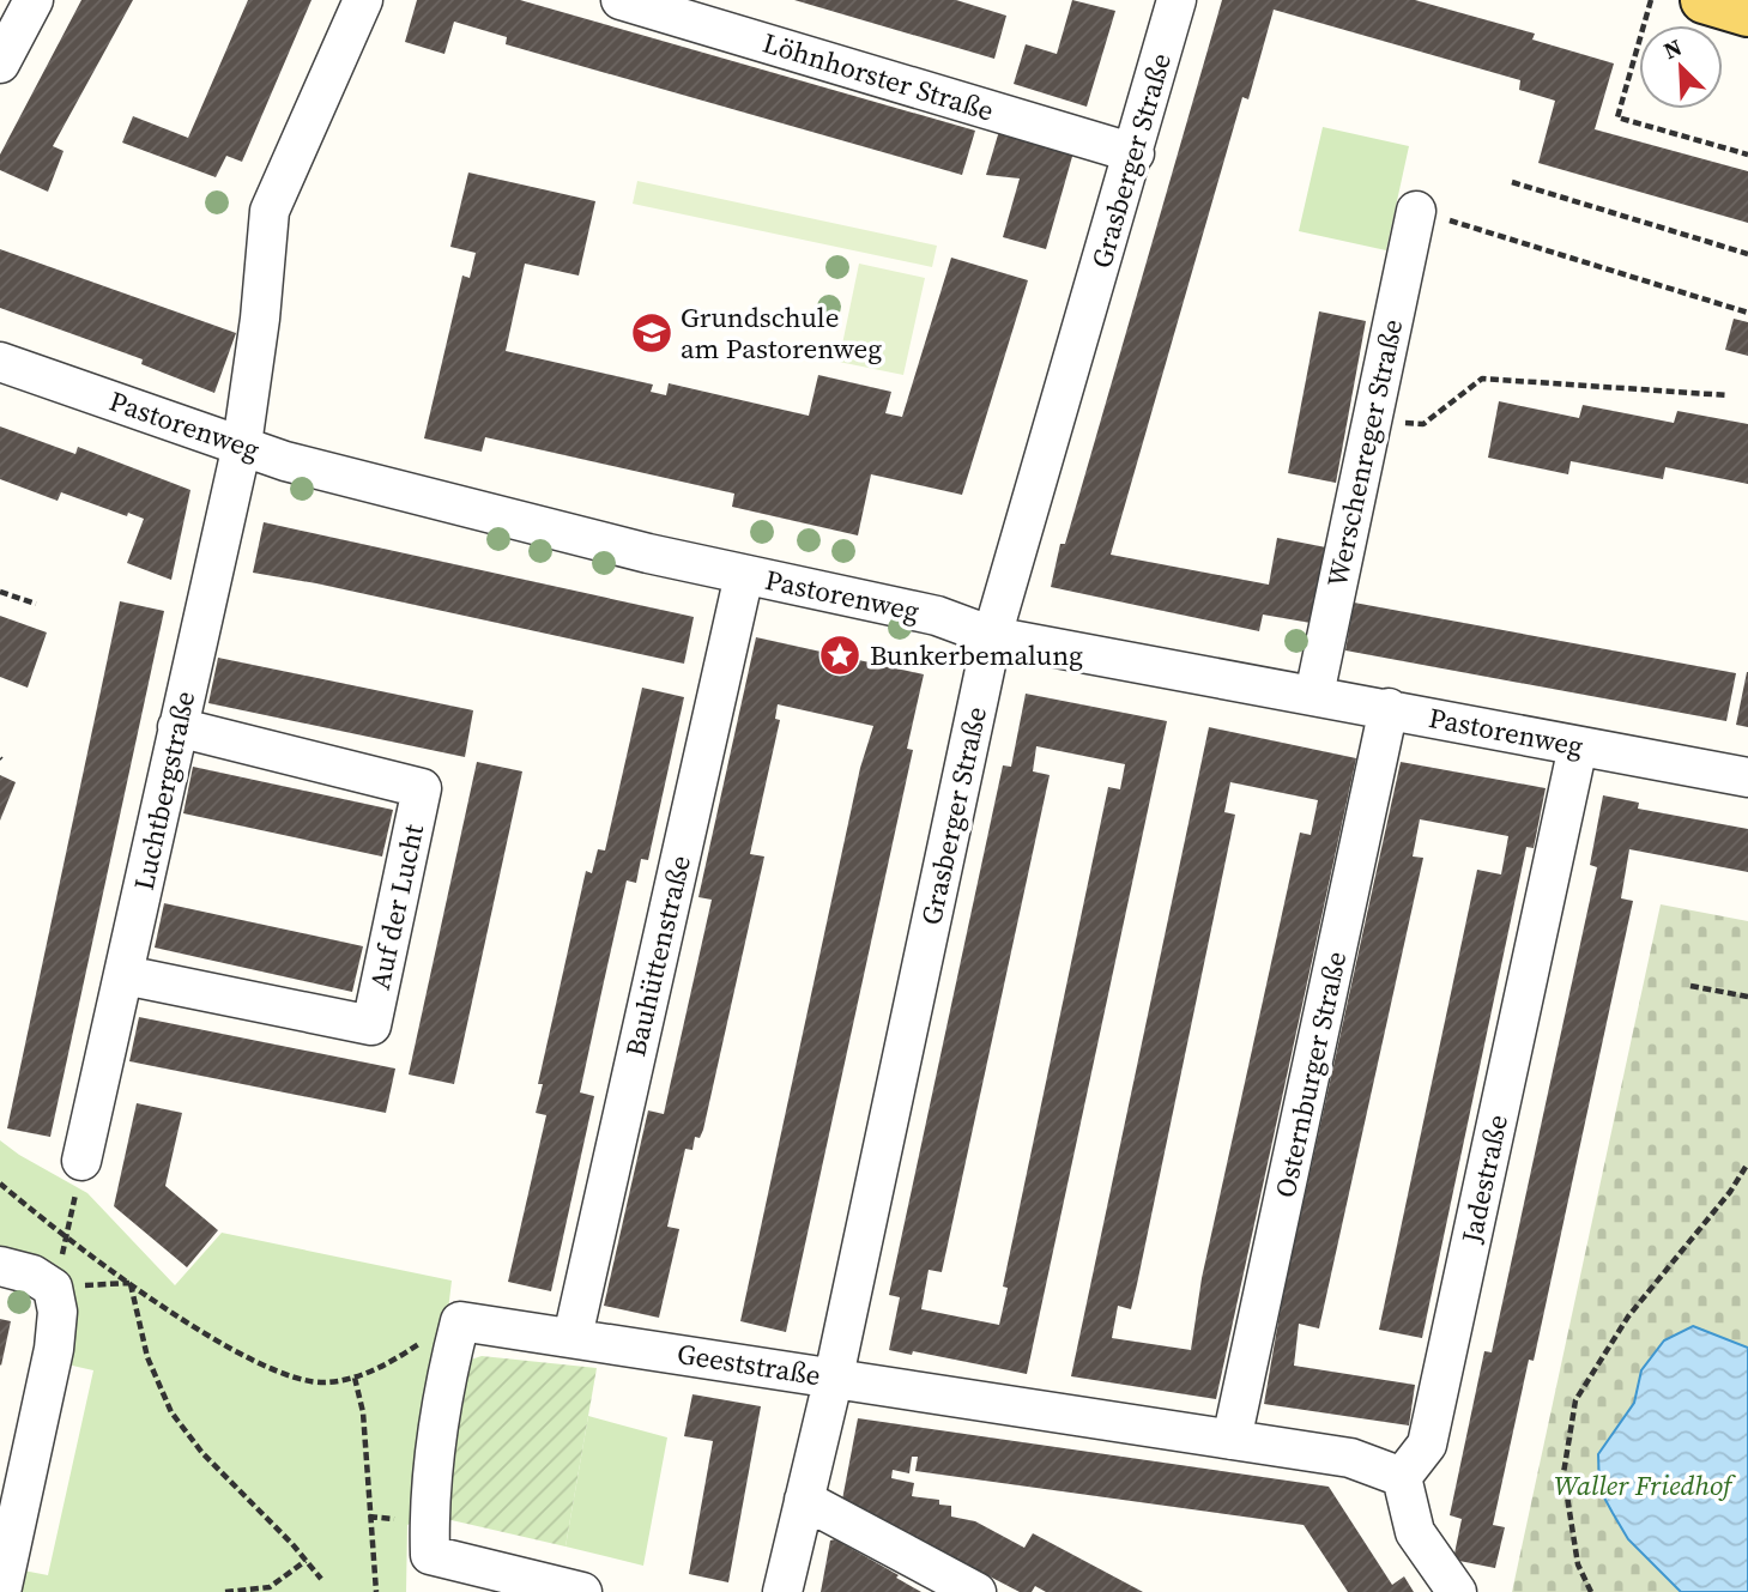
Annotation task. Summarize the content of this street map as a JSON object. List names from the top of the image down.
{
  "streets": {
    "street": [
      "Löhnhorster Straße",
      "Grasberger Straße",
      "Pastorenweg",
      "Werschenreger Straße",
      "Luchtbergstraße",
      "Auf der Lucht",
      "Bauhüttenstraße",
      "Osternburger Straße",
      "Jadestraße",
      "Geeststraße"
    ]
  },
  "crossings": [
    ["Löhnhorster Straße", "Grasberger Straße"],
    ["Grasberger Straße", "Pastorenweg"],
    ["Grasberger Straße", "Geeststraße"],
    ["Pastorenweg", "Werschenreger Straße"],
    ["Pastorenweg", "Luchtbergstraße"],
    ["Pastorenweg", "Bauhüttenstraße"],
    ["Pastorenweg", "Osternburger Straße"],
    ["Pastorenweg", "Jadestraße"],
    ["Luchtbergstraße", "Auf der Lucht"],
    ["Bauhüttenstraße", "Geeststraße"],
    ["Osternburger Straße", "Geeststraße"],
    ["Jadestraße", "Geeststraße"]
  ],
  "parks": ["Waller Friedhof"],
  "places": {
    "school or university": ["Grundschule am Pastorenweg"],
    "place": ["Bunkerbemalung"]
  },
  "north": "top left"
}
